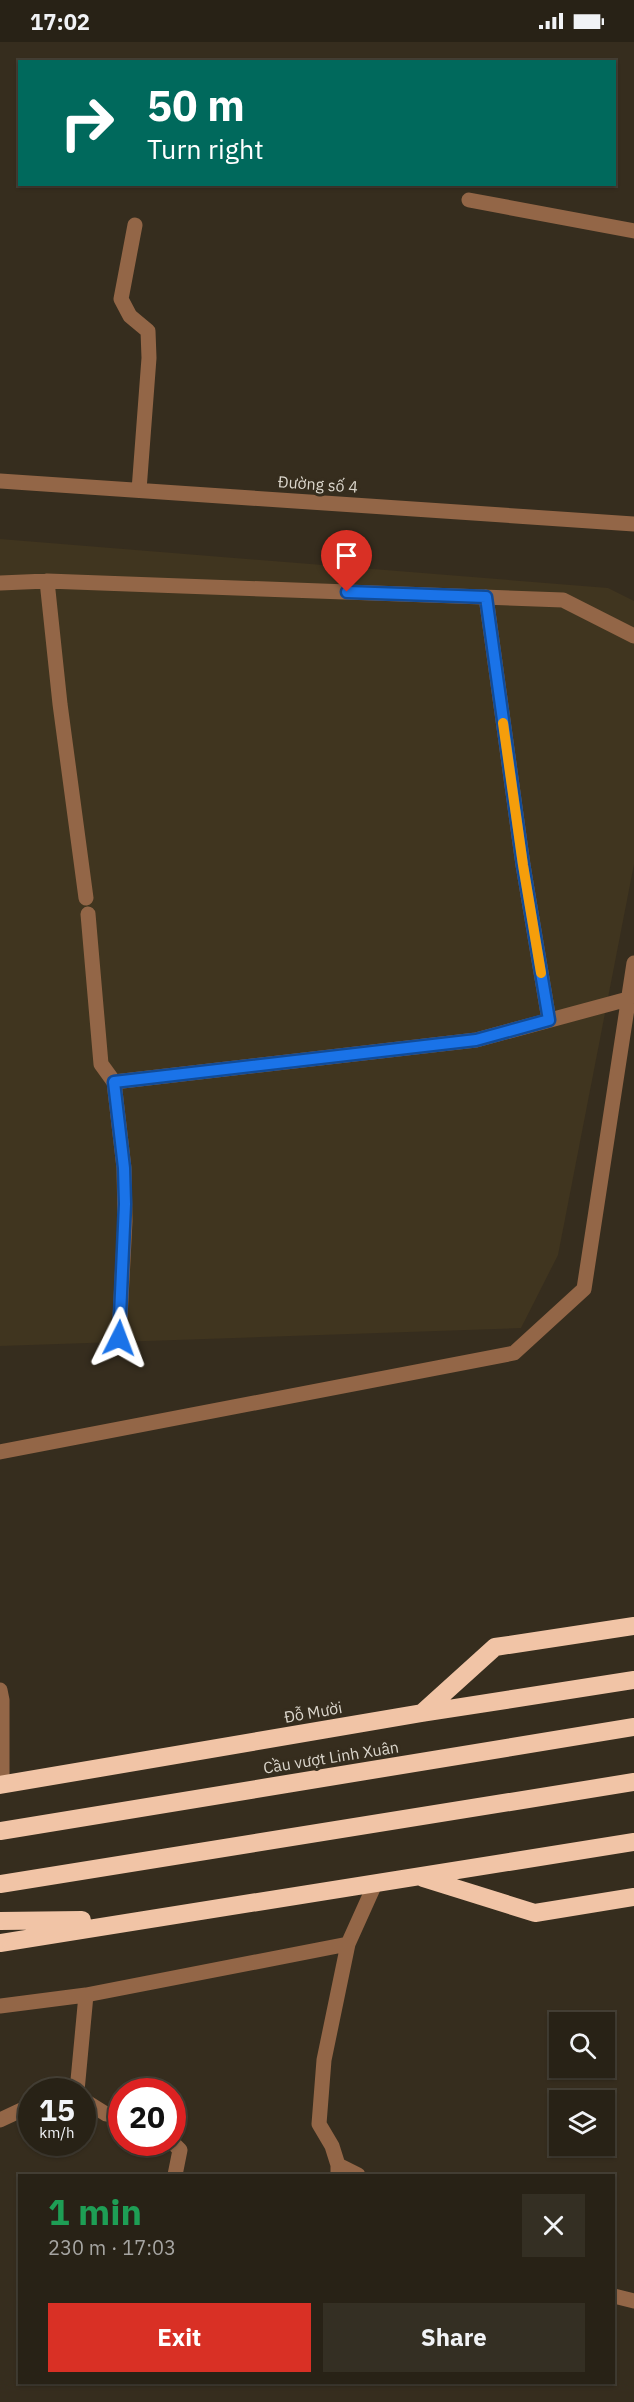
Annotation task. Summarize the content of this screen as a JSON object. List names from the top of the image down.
{
  "streets": {
    "highway": ["Đỗ Mười", "Cầu vượt Linh Xuân"],
    "street": ["Đường số 4"]
  },
  "page": {
    "status": "17:02",
    "turn": ["50 m", "Turn right"],
    "speed": "15 km/h",
    "limit": "20",
    "heading": ["1 min", "230 m · 17:03"],
    "buttons": ["Exit", "Share"]
  }
}
